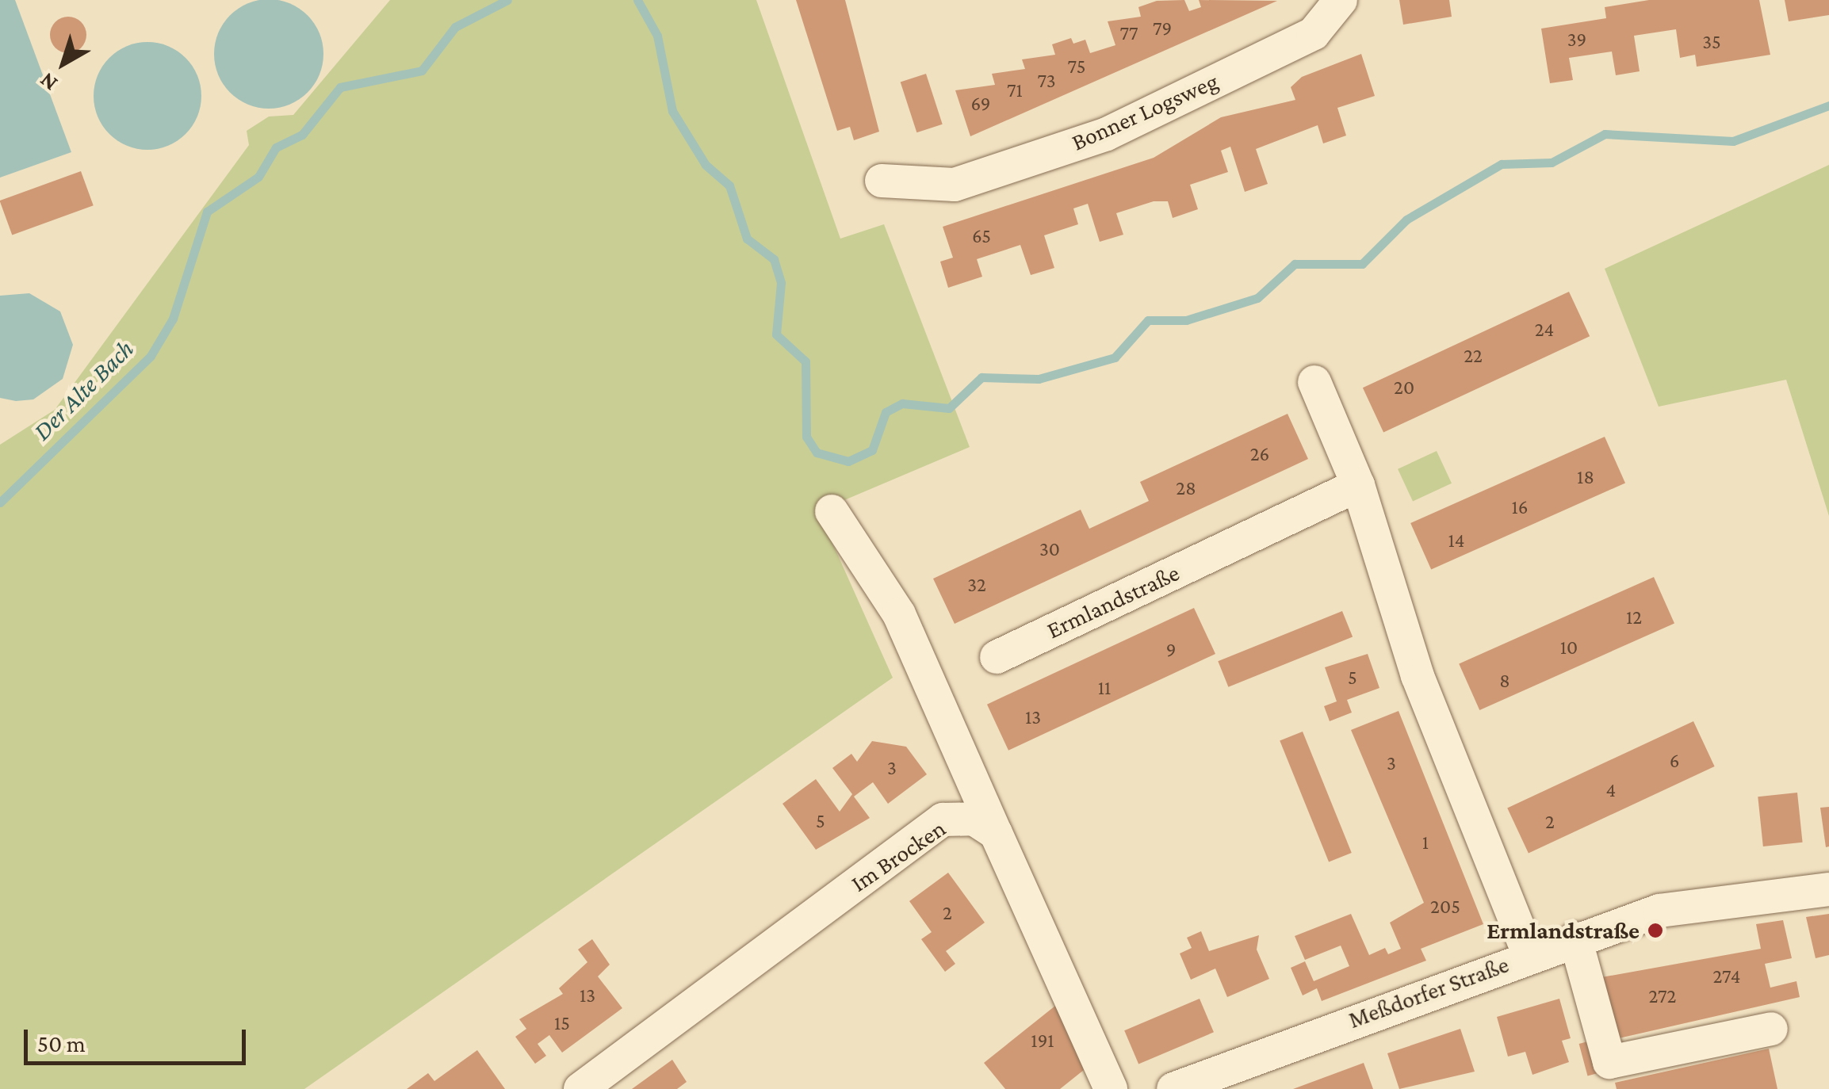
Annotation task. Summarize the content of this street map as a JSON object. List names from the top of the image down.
{
  "streets": {
    "street": [
      "Bonner Logsweg",
      "Ermlandstraße",
      "Im Brocken",
      "Meßdorfer Straße"
    ]
  },
  "water": ["Der Alte Bach"],
  "places": ["Ermlandstraße"],
  "house_numbers": [
    "79",
    "77",
    "39",
    "35",
    "75",
    "73",
    "71",
    "69",
    "65",
    "24",
    "22",
    "20",
    "26",
    "18",
    "28",
    "16",
    "14",
    "30",
    "32",
    "12",
    "10",
    "9",
    "5",
    "8",
    "11",
    "13",
    "6",
    "3",
    "3",
    "4",
    "5",
    "2",
    "1",
    "205",
    "2",
    "274",
    "13",
    "272",
    "15",
    "191"
  ],
  "scale_bar": "50 m",
  "north": "bottom left"
}
